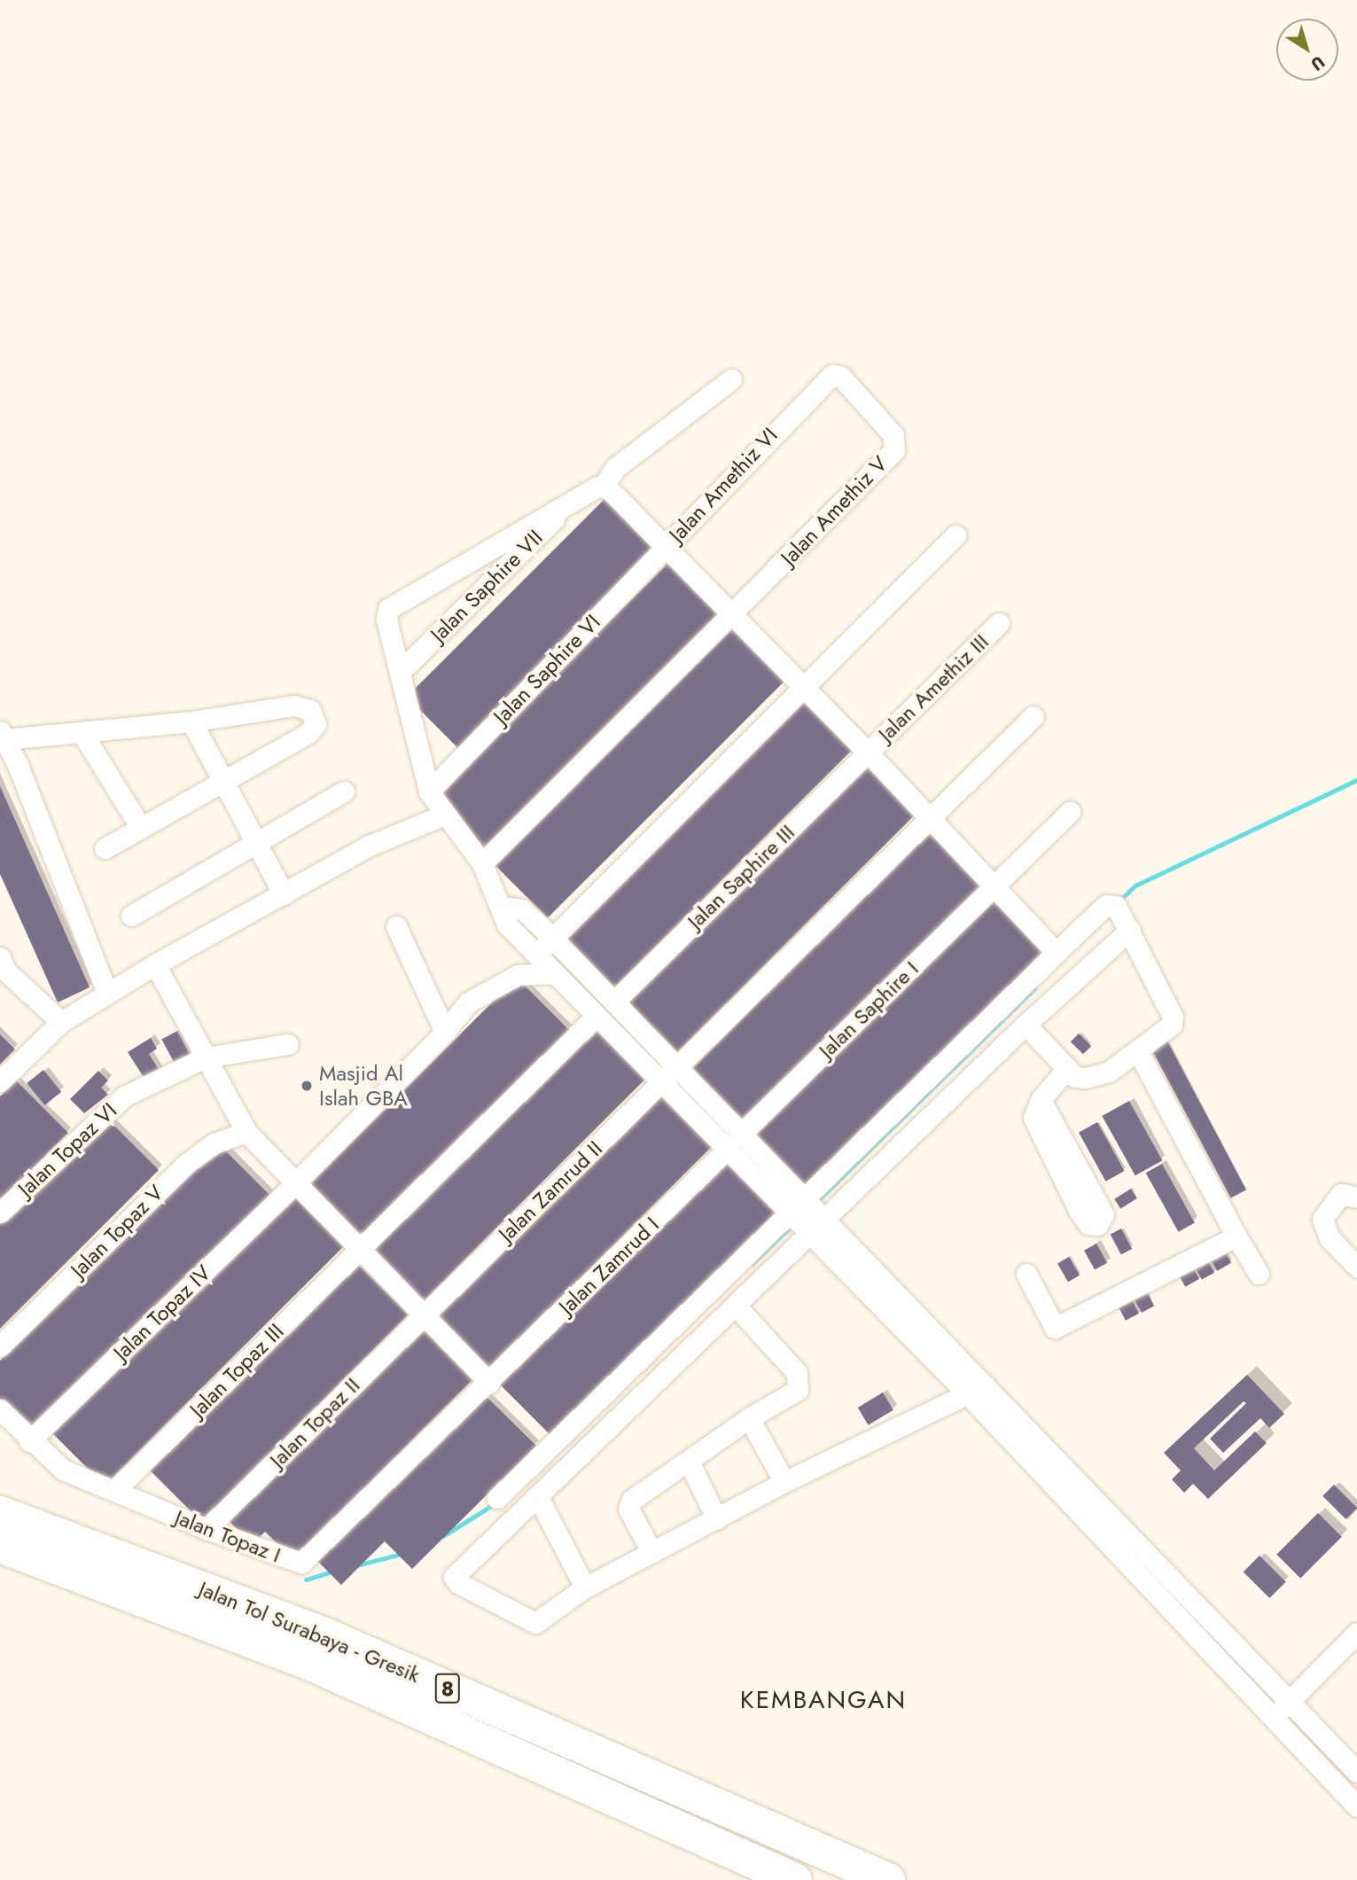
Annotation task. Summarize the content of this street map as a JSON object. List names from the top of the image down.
{
  "streets": {
    "highway": ["Jalan Tol Surabaya - Gresik", "8"],
    "street": [
      "Jalan Amethiz VI",
      "Jalan Amethiz V",
      "Jalan Saphire VII",
      "Jalan Saphire VI",
      "Jalan Amethiz III",
      "Jalan Saphire III",
      "Jalan Saphire I",
      "Jalan Topaz VI",
      "Jalan Zamrud II",
      "Jalan Topaz V",
      "Jalan Zamrud I",
      "Jalan Topaz IV",
      "Jalan Topaz III",
      "Jalan Topaz II",
      "Jalan Topaz I"
    ]
  },
  "crossings": [
    ["Jalan Amethiz VI", "Jalan Amethiz V"],
    ["Jalan Amethiz VI", "Jalan Saphire VI"],
    ["Jalan Amethiz III", "Jalan Saphire III"],
    ["Jalan Saphire I", "Jalan Zamrud I"],
    ["Jalan Zamrud II", "Jalan Topaz II"],
    ["Jalan Zamrud I", "Jalan Topaz I"],
    ["Jalan Topaz IV", "Jalan Topaz I"],
    ["Jalan Topaz III", "Jalan Topaz I"],
    ["Jalan Topaz II", "Jalan Topaz I"]
  ],
  "districts": ["KEMBANGAN"],
  "places": ["Masjid Al Islah GBA"],
  "north": "bottom right"
}
